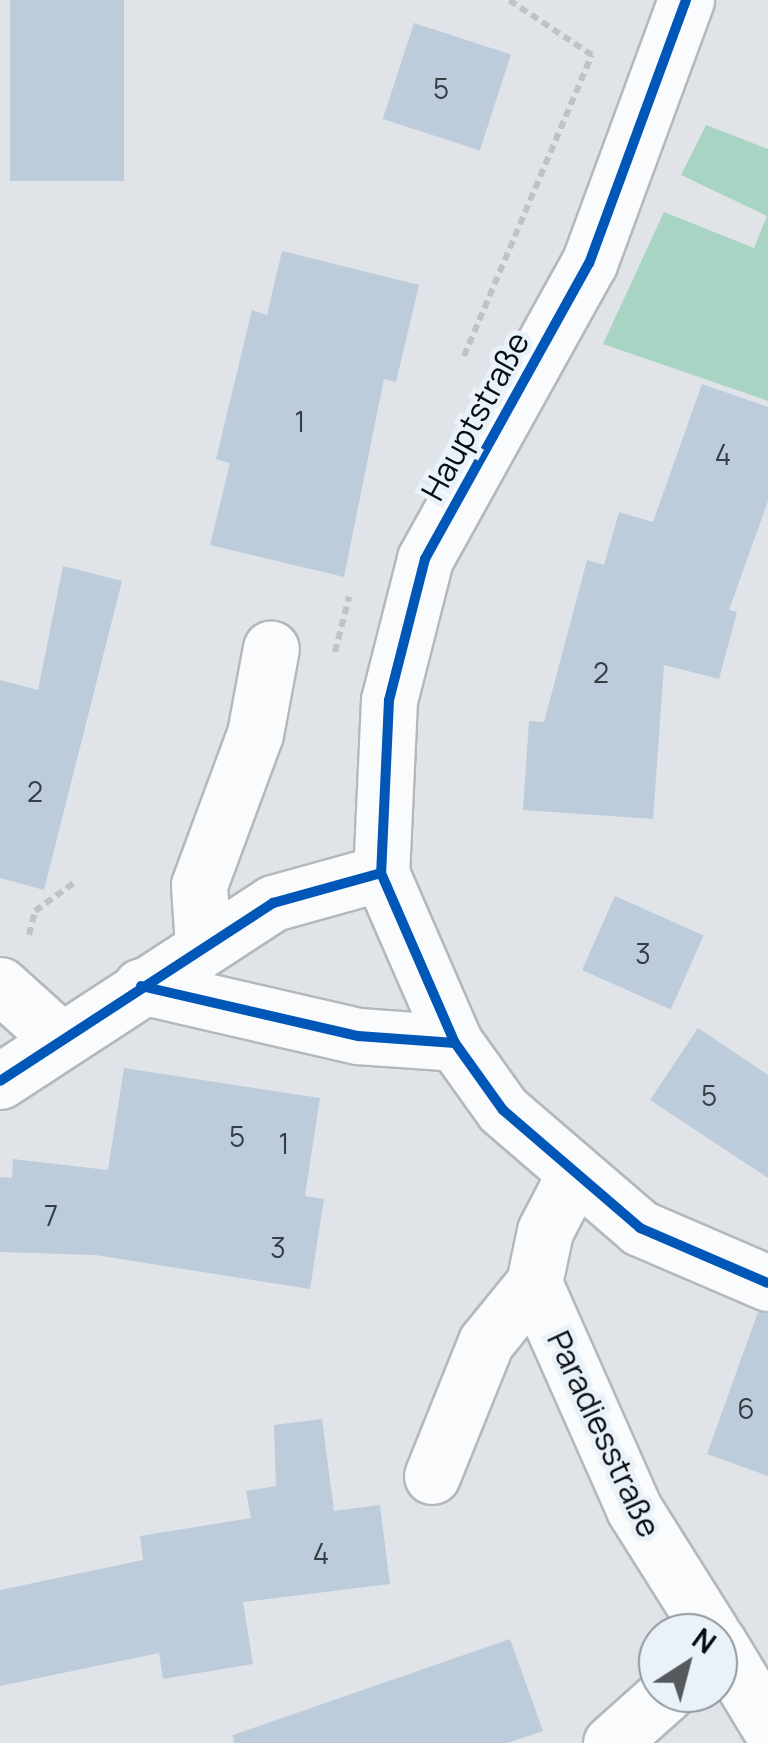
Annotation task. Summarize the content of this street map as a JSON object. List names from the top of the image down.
{
  "streets": {
    "street": ["Hauptstraße", "Paradiesstraße"]
  },
  "house_numbers": [
    "5",
    "1",
    "4",
    "2",
    "2",
    "3",
    "5",
    "5",
    "1",
    "7",
    "3",
    "6",
    "4"
  ],
  "north": "top right"
}
